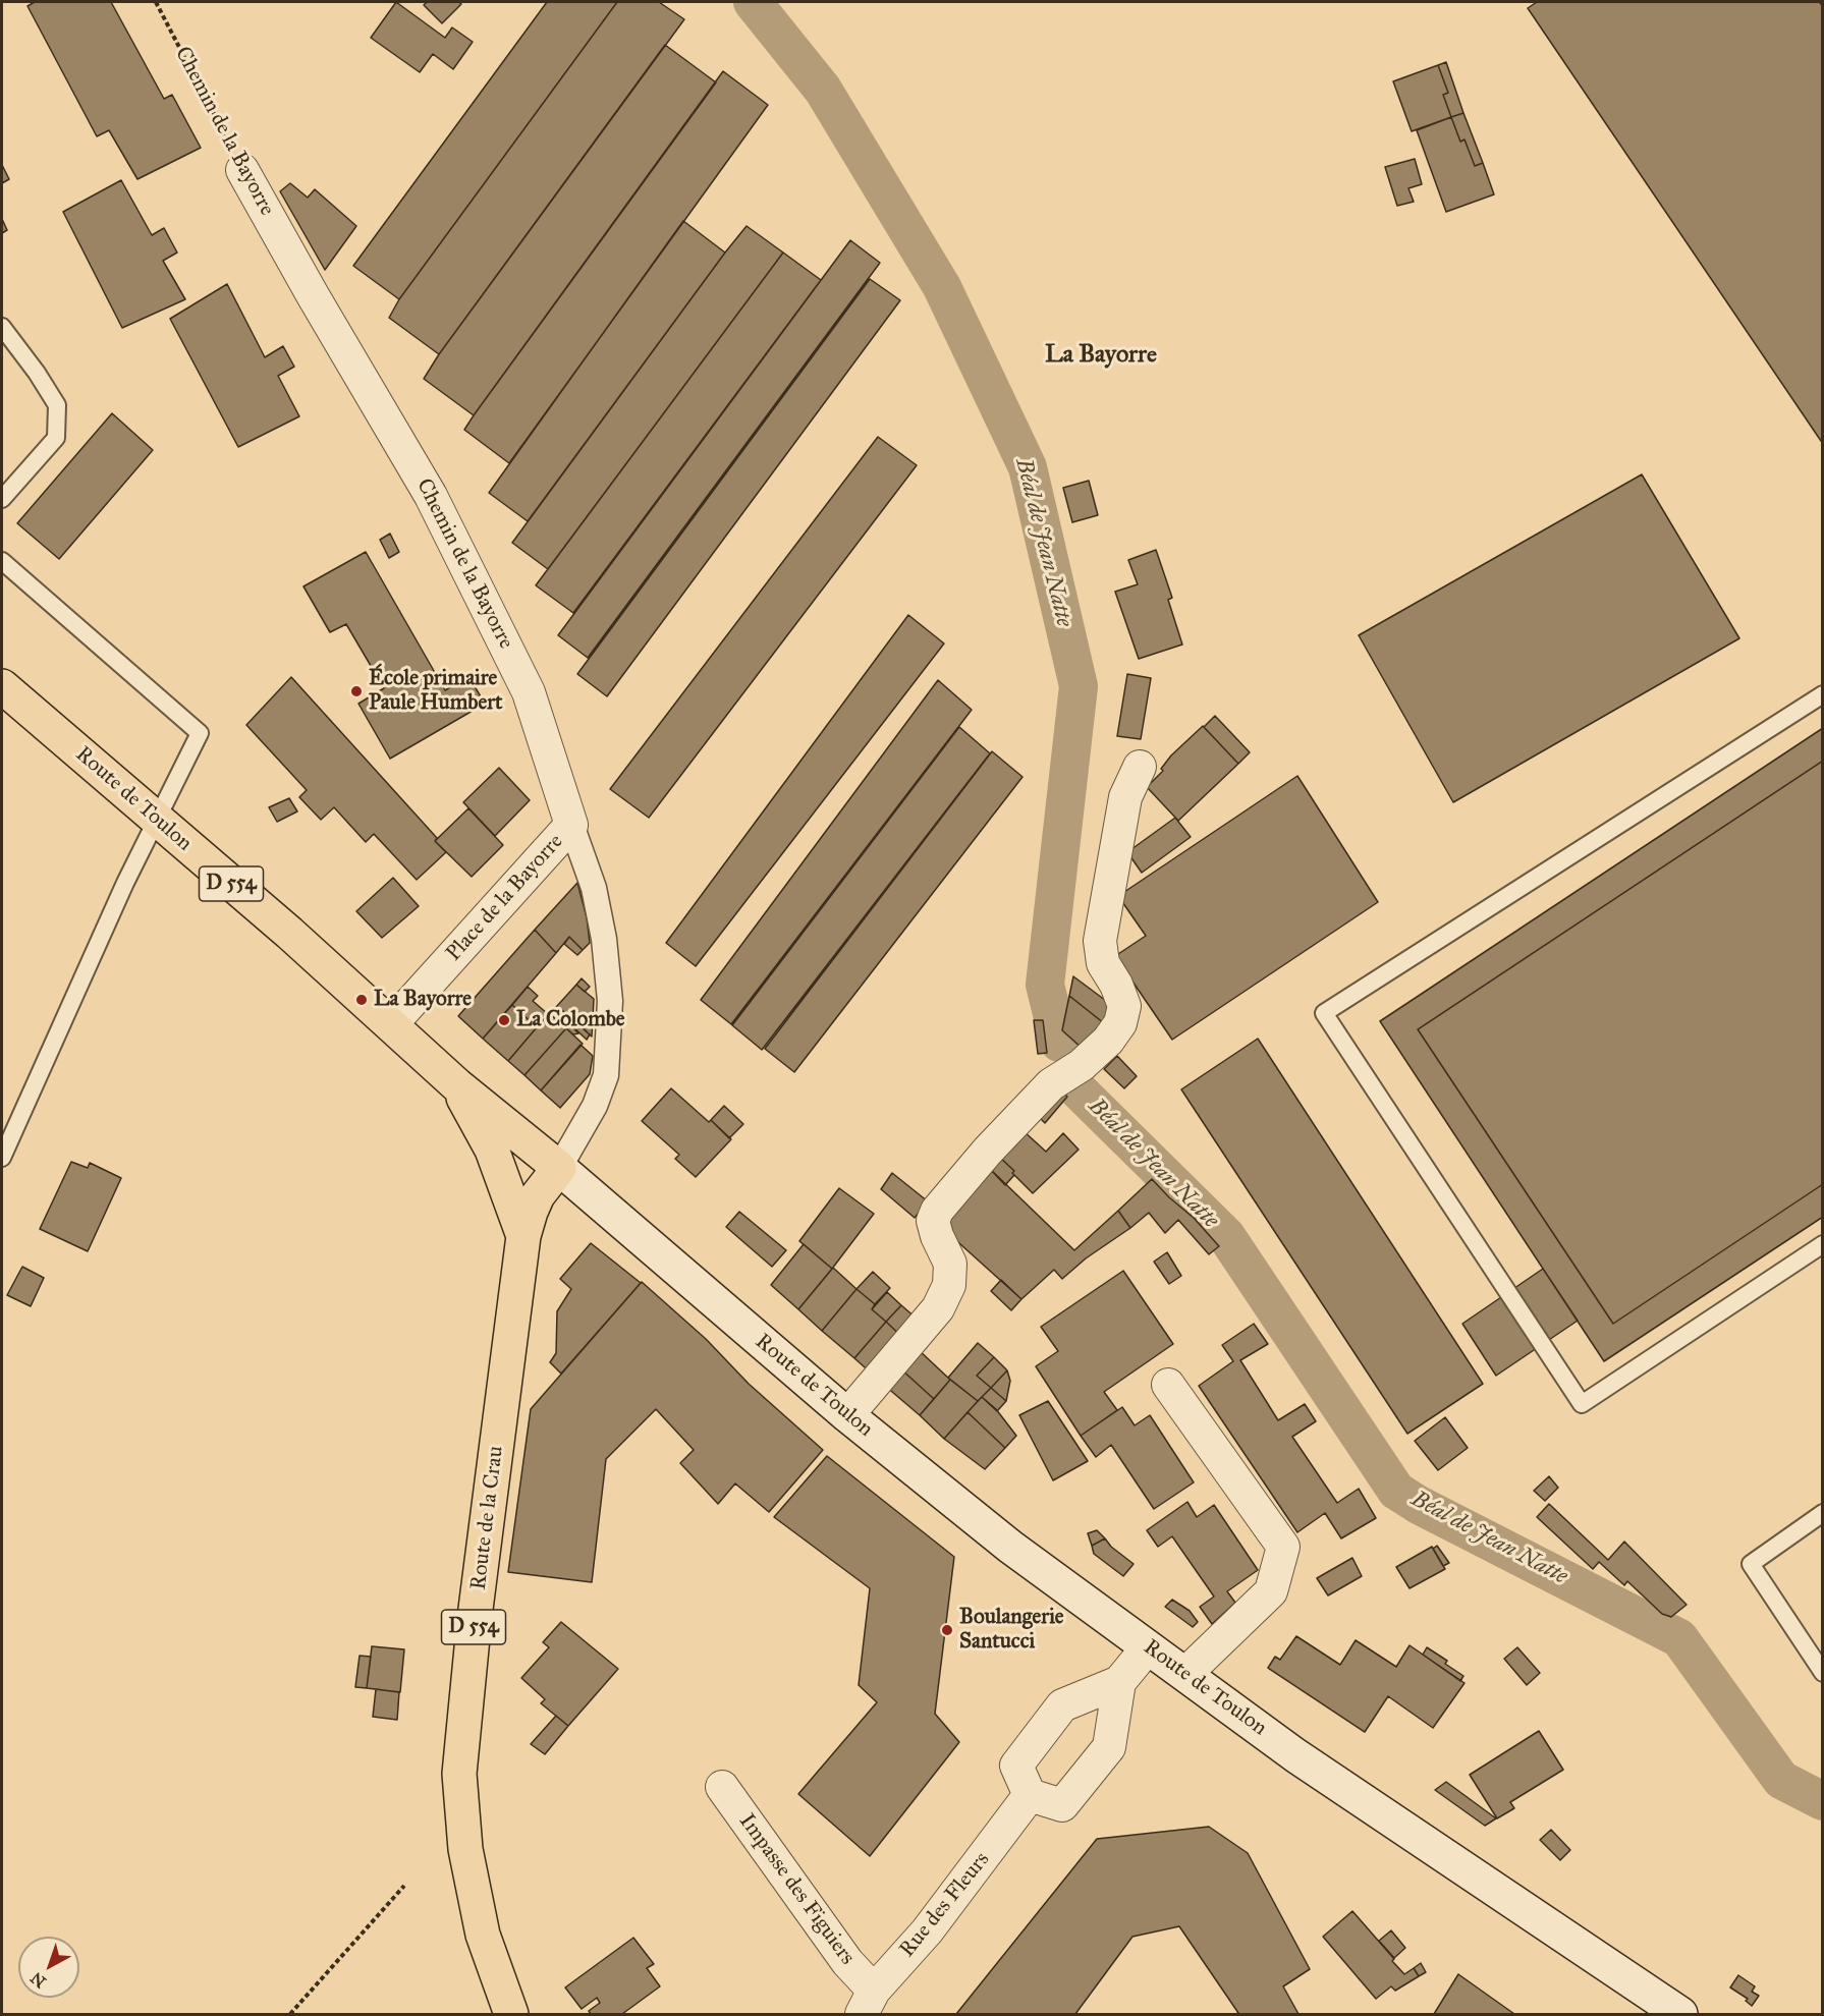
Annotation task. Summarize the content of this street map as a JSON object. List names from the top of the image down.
{
  "streets": {
    "main road": ["Route de Toulon", "D 554", "Route de la Crau"],
    "street": [
      "Chemin de la Bayorre",
      "Place de la Bayorre",
      "Impasse des Figuiers",
      "Rue des Fleurs"
    ]
  },
  "crossings": [
    ["Chemin de la Bayorre", "Route de Toulon"],
    ["Chemin de la Bayorre", "Place de la Bayorre"],
    ["Chemin de la Bayorre", "Route de la Crau"],
    ["Route de Toulon", "Place de la Bayorre"],
    ["Route de Toulon", "Route de la Crau"],
    ["Impasse des Figuiers", "Rue des Fleurs"]
  ],
  "districts": ["La Bayorre"],
  "water": ["Béal de Jean Natte"],
  "places": [
    "École primaire Paule Humbert",
    "La Bayorre",
    "La Colombe",
    "Boulangerie Santucci"
  ],
  "north": "bottom left"
}
